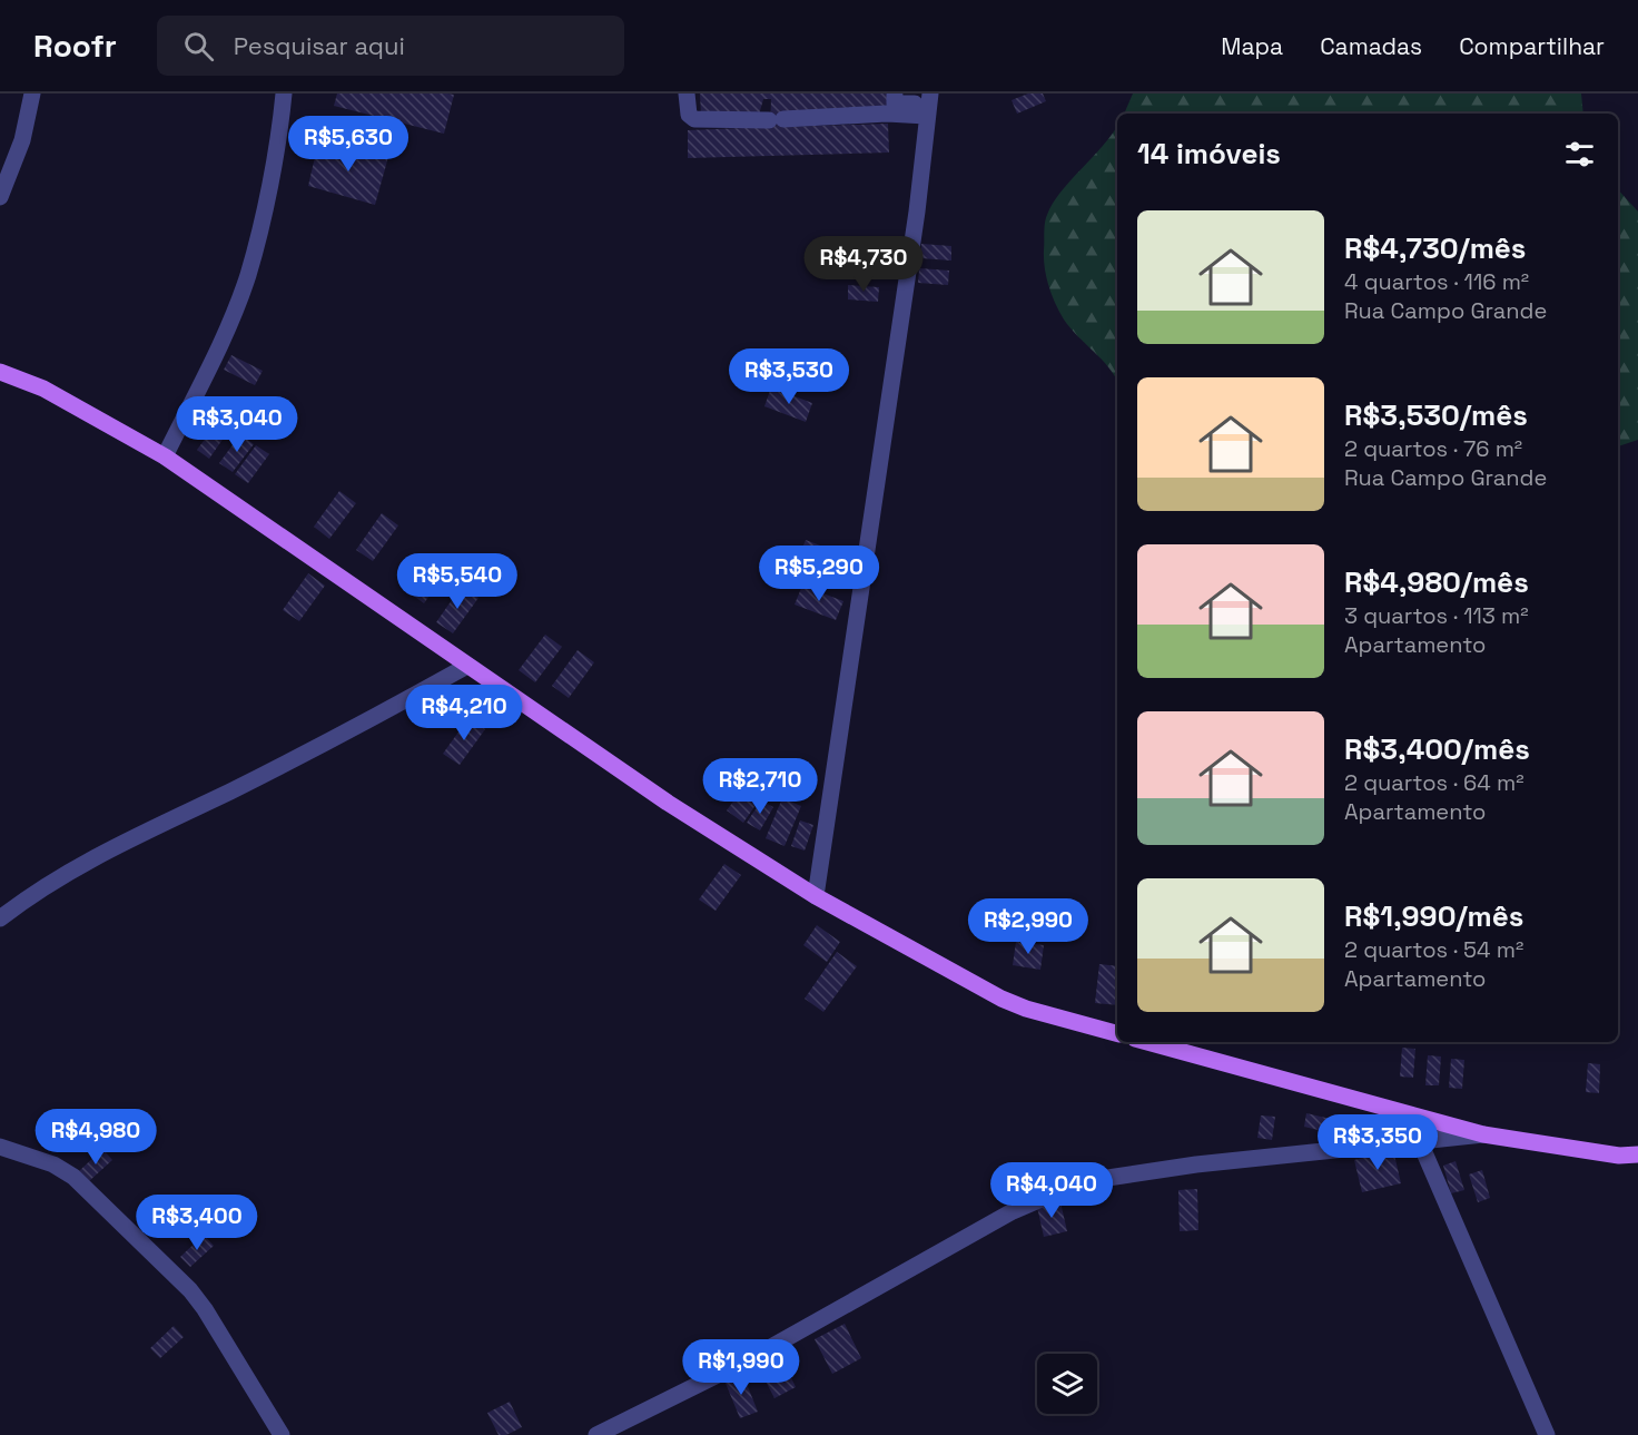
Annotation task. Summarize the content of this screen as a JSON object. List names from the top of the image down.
{
  "page": {
    "header": "Roofr",
    "search": "Pesquisar aqui",
    "nav": ["Mapa", "Camadas", "Compartilhar"],
    "heading": "14 imóveis",
    "price": [
      "R$5,630",
      "R$4,730",
      "R$3,530",
      "R$3,040",
      "R$5,290",
      "R$5,540",
      "R$4,210",
      "R$2,710",
      "R$2,990",
      "R$4,980",
      "R$3,350",
      "R$4,040",
      "R$3,400",
      "R$1,990"
    ],
    "list": [
      {
        "name": "R$4,730/mês",
        "note": "4 quartos · 116 m² · Rua Campo Grande"
      },
      {
        "name": "R$3,530/mês",
        "note": "2 quartos · 76 m² · Rua Campo Grande"
      },
      {
        "name": "R$4,980/mês",
        "note": "3 quartos · 113 m² · Apartamento"
      },
      {
        "name": "R$3,400/mês",
        "note": "2 quartos · 64 m² · Apartamento"
      },
      {
        "name": "R$1,990/mês",
        "note": "2 quartos · 54 m² · Apartamento"
      }
    ]
  }
}
